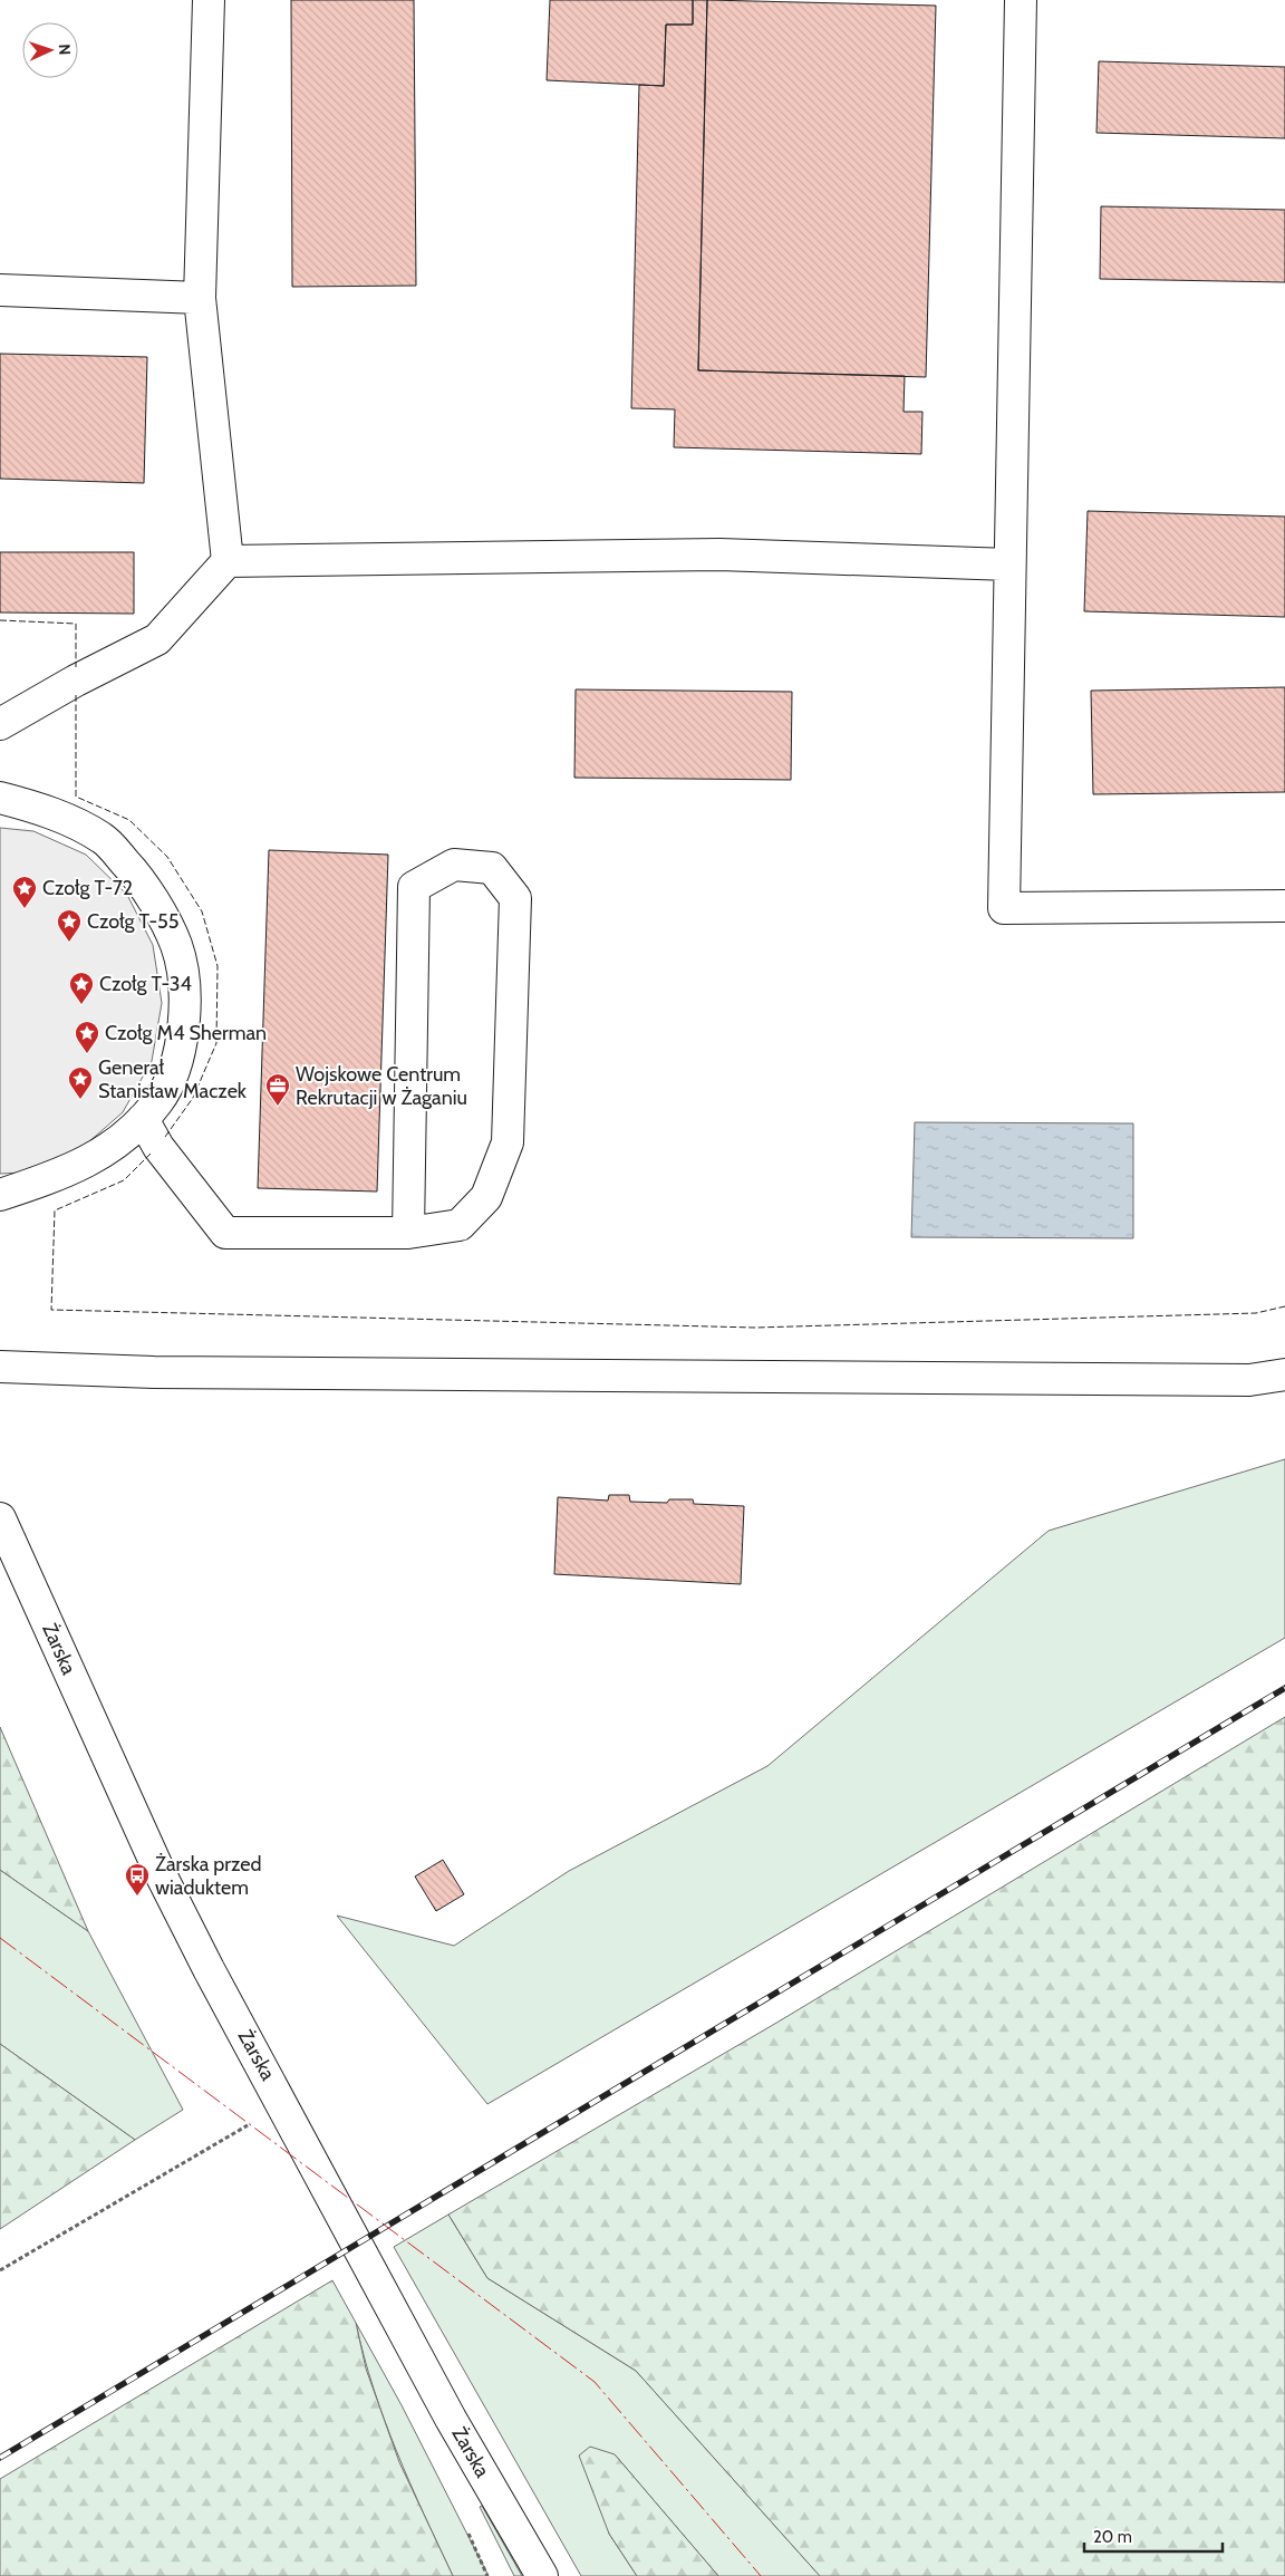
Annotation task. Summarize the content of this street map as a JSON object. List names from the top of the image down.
{
  "streets": {
    "street": ["Żarska"]
  },
  "places": {
    "place": [
      "Czołg T-72",
      "Czołg T-55",
      "Czołg T-34",
      "Czołg M4 Sherman",
      "Generał Stanisław Maczek"
    ],
    "office": ["Wojskowe Centrum Rekrutacji w Żaganiu"],
    "bus stop": ["Żarska przed wiaduktem"]
  },
  "scale_bar": "20 m",
  "north": "right"
}
